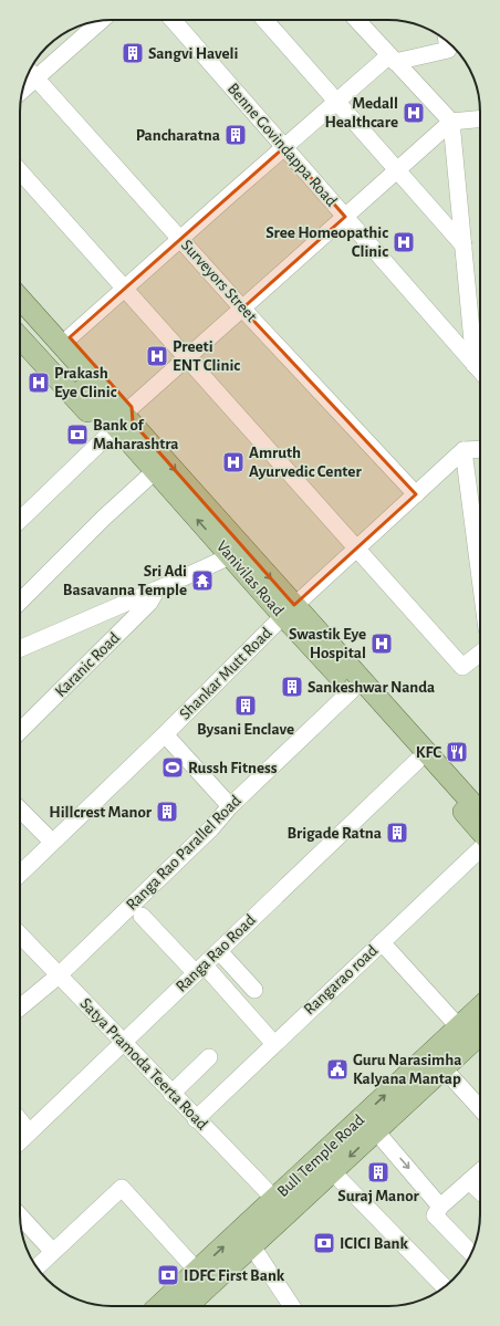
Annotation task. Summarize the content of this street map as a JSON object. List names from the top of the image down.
{
  "streets": {
    "main road": ["Vanivilas Road", "Bull Temple Road"],
    "street": [
      "Benne Govindappa Road",
      "Surveyors Street",
      "Karanic Road",
      "Shankar Mutt Road",
      "Ranga Rao Parallel Road",
      "Ranga Rao Road",
      "Rangarao road",
      "Satya Pramoda Teerta Road"
    ]
  },
  "crossings": [
    ["Surveyors Street", "Shankar Mutt Road"],
    ["Vanivilas Road", "Karanic Road"],
    ["Vanivilas Road", "Shankar Mutt Road"],
    ["Vanivilas Road", "Ranga Rao Parallel Road"],
    ["Vanivilas Road", "Ranga Rao Road"],
    ["Ranga Rao Parallel Road", "Satya Pramoda Teerta Road"],
    ["Ranga Rao Road", "Satya Pramoda Teerta Road"],
    ["Rangarao road", "Satya Pramoda Teerta Road"],
    ["Satya Pramoda Teerta Road", "Bull Temple Road"]
  ],
  "places": {
    "building": [
      "Sangvi Haveli",
      "Pancharatna",
      "Sankeshwar Nanda",
      "Bysani Enclave",
      "Hillcrest Manor",
      "Brigade Ratna",
      "Suraj Manor"
    ],
    "hospital": [
      "Medall Healthcare",
      "Sree Homeopathic Clinic",
      "Preeti ENT Clinic",
      "Prakash Eye Clinic",
      "Amruth Ayurvedic Center",
      "Swastik Eye Hospital"
    ],
    "bank": ["Bank of Maharashtra", "ICICI Bank", "IDFC First Bank"],
    "temple": ["Sri Adi Basavanna Temple"],
    "restaurant": ["KFC"],
    "sports": ["Russh Fitness"],
    "public building": ["Guru Narasimha Kalyana Mantap"]
  }
}
